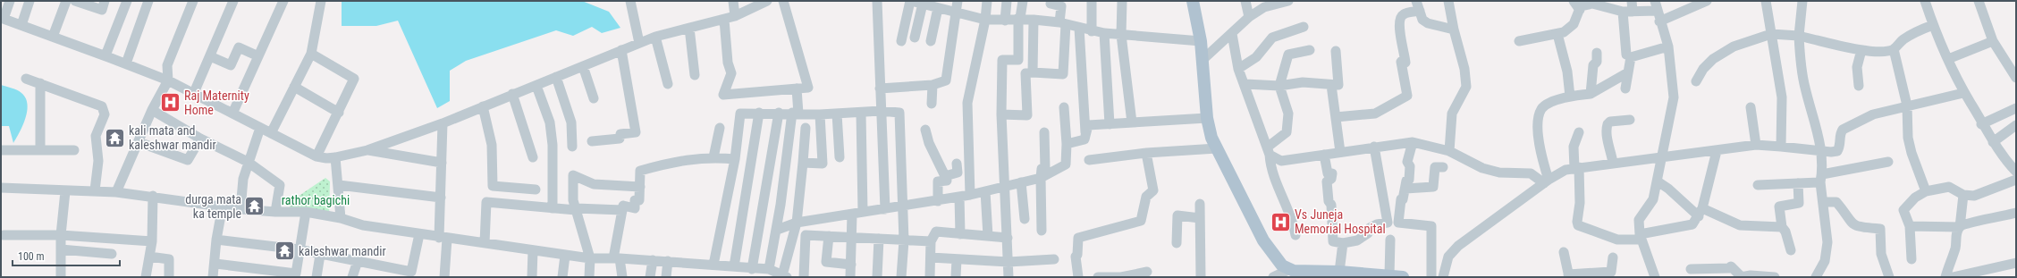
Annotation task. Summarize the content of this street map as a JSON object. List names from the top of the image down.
{
  "parks": ["rathor bagichi"],
  "places": {
    "hospital": ["Raj Maternity Home", "Vs Juneja Memorial Hospital"],
    "temple": ["kali mata and kaleshwar mandir", "durga mata ka temple", "kaleshwar mandir"]
  },
  "scale_bar": "100 m"
}
